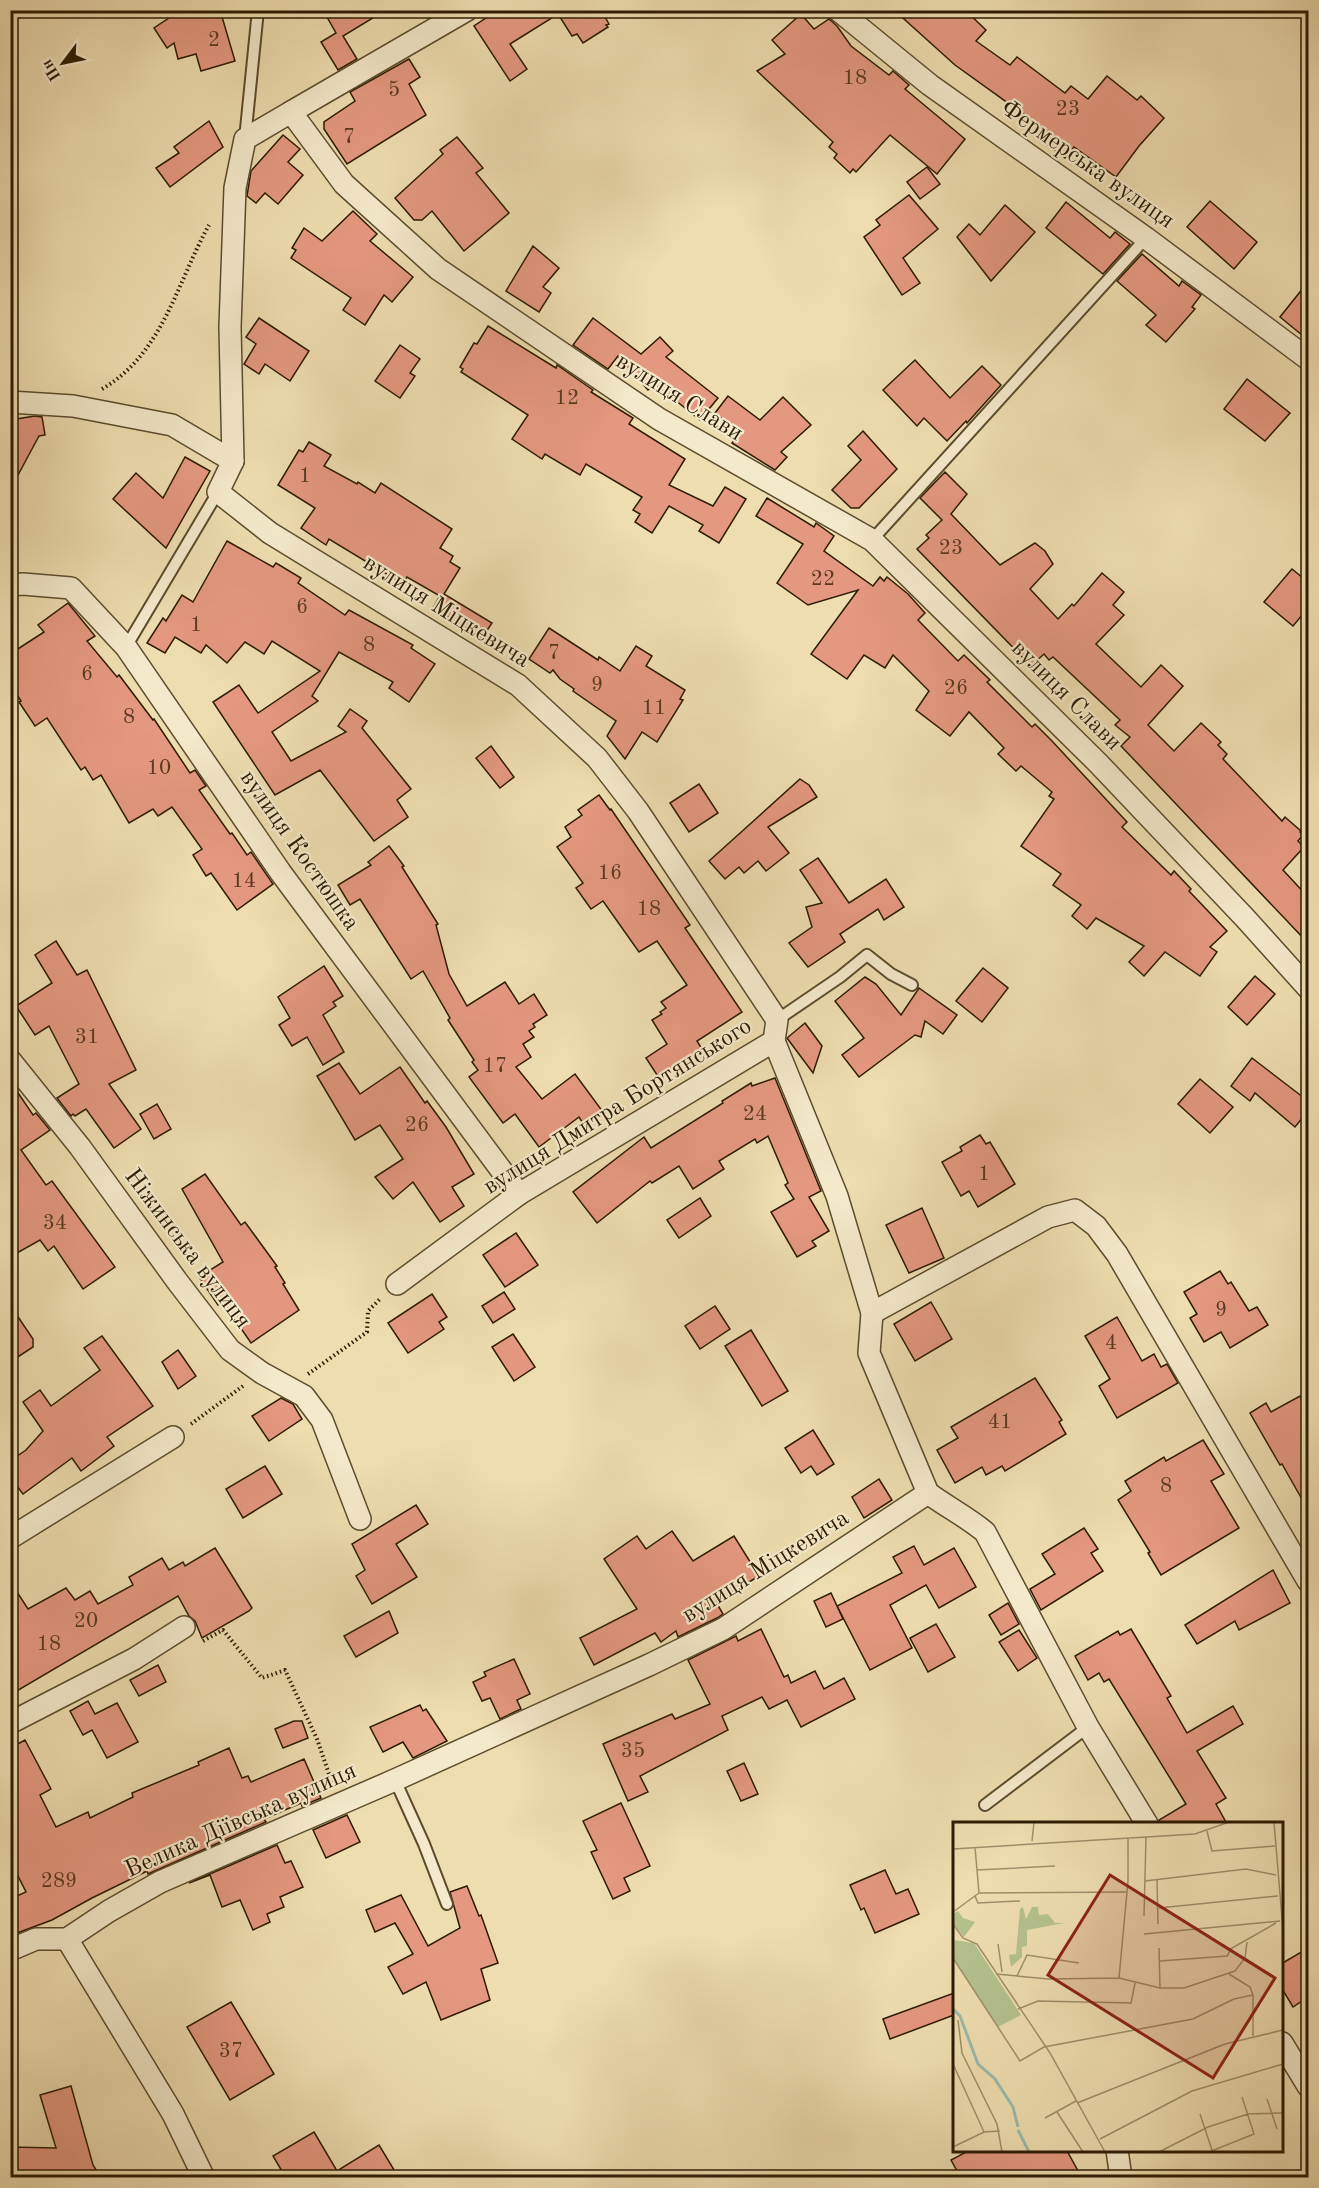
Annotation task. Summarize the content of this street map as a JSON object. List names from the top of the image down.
{
  "streets": {
    "street": [
      "Фермерська вулиця",
      "вулиця Слави",
      "вулиця Міцкевича",
      "вулиця Костюшка",
      "вулиця Дмитра Бортянського",
      "Ніжинська вулиця",
      "Велика Діївська вулиця"
    ]
  },
  "crossings": [
    ["вулиця Міцкевича", "вулиця Дмитра Бортянського"],
    ["вулиця Міцкевича", "Велика Діївська вулиця"],
    ["вулиця Костюшка", "вулиця Дмитра Бортянського"]
  ],
  "house_numbers": [
    "2",
    "18",
    "5",
    "23",
    "7",
    "12",
    "1",
    "23",
    "22",
    "6",
    "1",
    "8",
    "7",
    "6",
    "9",
    "26",
    "11",
    "8",
    "10",
    "16",
    "14",
    "18",
    "31",
    "17",
    "24",
    "26",
    "1",
    "34",
    "9",
    "4",
    "41",
    "8",
    "20",
    "18",
    "35",
    "289",
    "37"
  ],
  "north": "bottom left"
}
